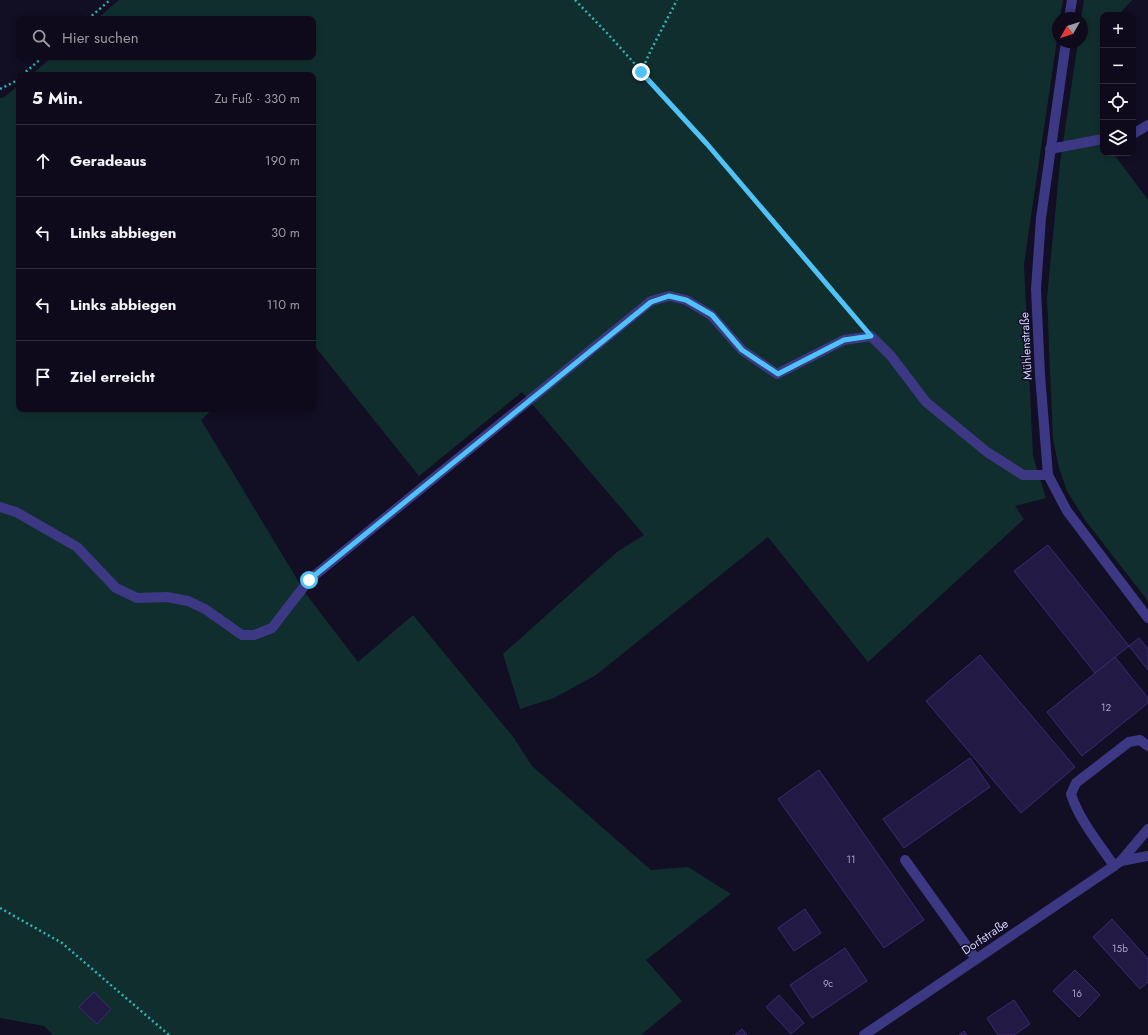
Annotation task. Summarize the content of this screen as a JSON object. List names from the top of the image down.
{
  "streets": {
    "street": ["Mühlenstraße", "Dorfstraße"]
  },
  "house_numbers": [
    "12",
    "11",
    "15b",
    "9c",
    "16"
  ],
  "north": "bottom left",
  "page": {
    "map_buttons": ["+", "−"],
    "search": "Hier suchen",
    "heading": ["5 Min.", "Zu Fuß · 330 m"],
    "list": [
      ["Geradeaus", "190 m"],
      ["Links abbiegen", "30 m"],
      ["Links abbiegen", "110 m"],
      "Ziel erreicht"
    ]
  }
}
